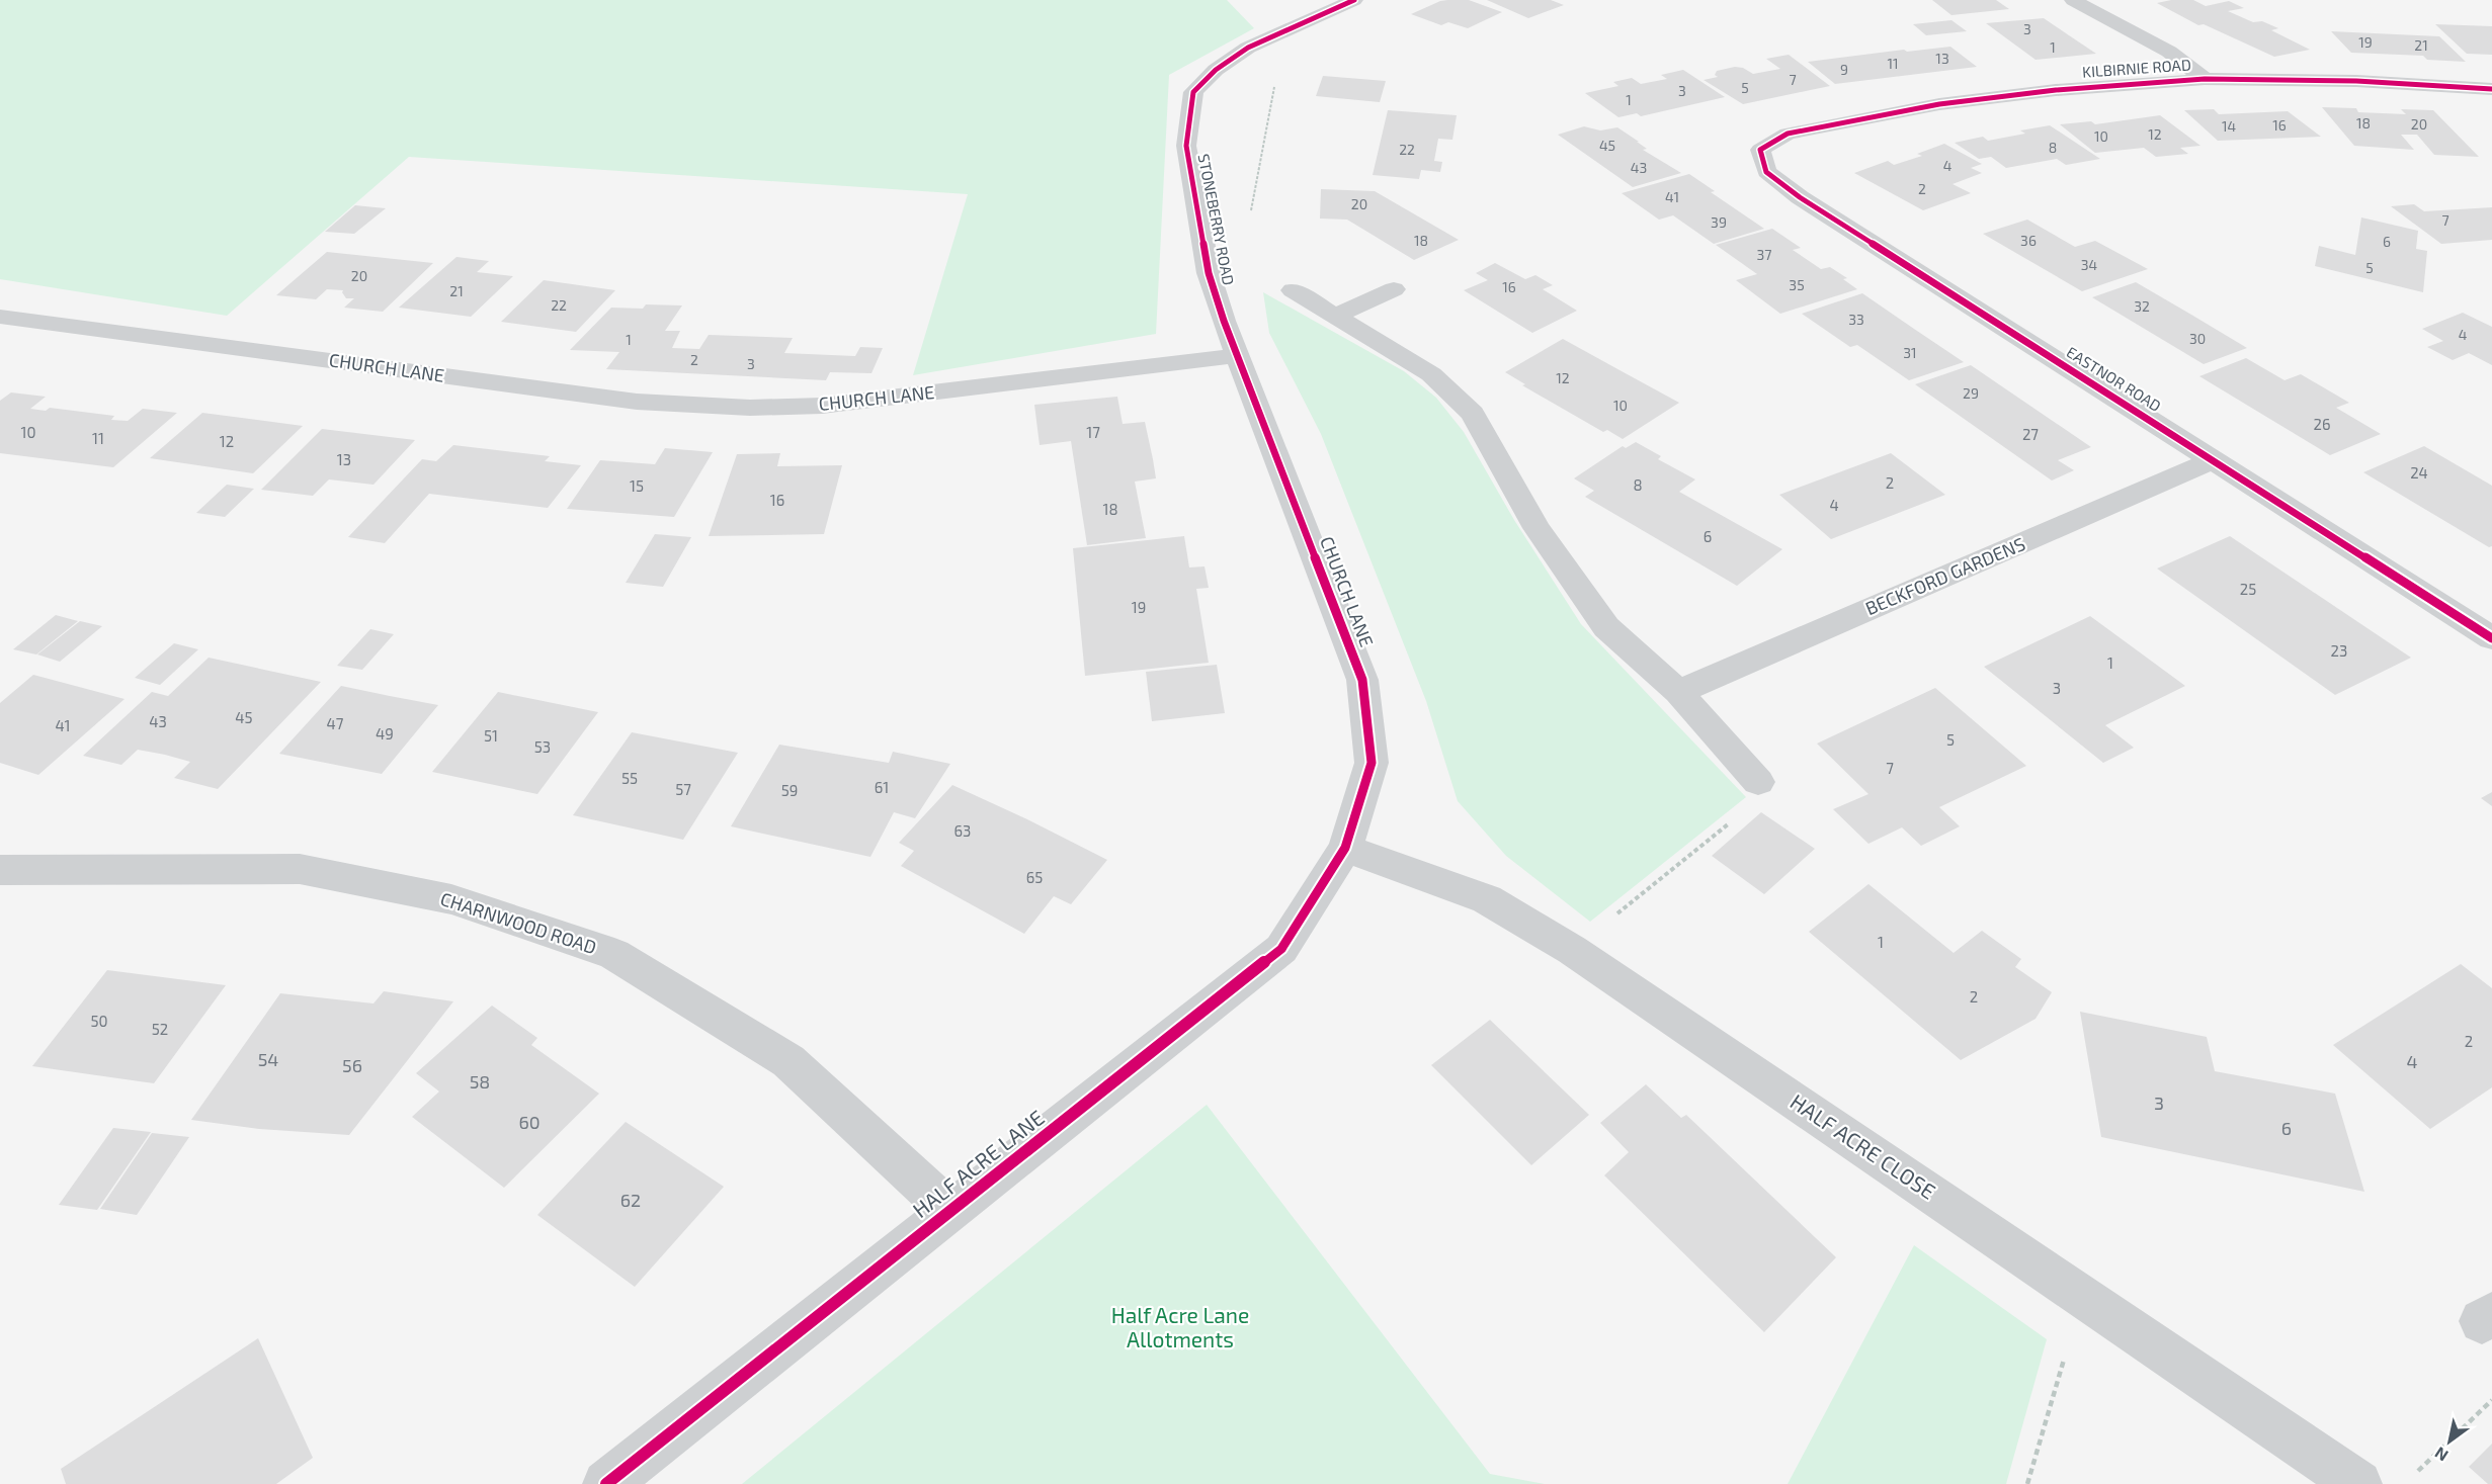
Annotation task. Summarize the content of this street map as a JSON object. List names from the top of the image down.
{
  "streets": {
    "street": [
      "KILBIRNIE ROAD",
      "STONEBERRY ROAD",
      "CHURCH LANE",
      "EASTNOR ROAD",
      "BECKFORD GARDENS",
      "CHARNWOOD ROAD",
      "HALF ACRE CLOSE",
      "HALF ACRE LANE"
    ]
  },
  "crossings": [
    ["KILBIRNIE ROAD", "EASTNOR ROAD"],
    ["STONEBERRY ROAD", "CHURCH LANE"],
    ["CHURCH LANE", "HALF ACRE CLOSE"],
    ["CHURCH LANE", "HALF ACRE LANE"],
    ["EASTNOR ROAD", "BECKFORD GARDENS"],
    ["CHARNWOOD ROAD", "HALF ACRE LANE"],
    ["HALF ACRE CLOSE", "HALF ACRE LANE"]
  ],
  "parks": ["Half Acre Lane Allotments"],
  "house_numbers": [
    "3",
    "19",
    "21",
    "1",
    "13",
    "11",
    "9",
    "7",
    "5",
    "3",
    "1",
    "18",
    "20",
    "16",
    "14",
    "12",
    "10",
    "45",
    "8",
    "22",
    "4",
    "43",
    "2",
    "41",
    "20",
    "7",
    "39",
    "18",
    "36",
    "6",
    "37",
    "34",
    "5",
    "20",
    "35",
    "16",
    "21",
    "22",
    "32",
    "33",
    "4",
    "30",
    "1",
    "31",
    "2",
    "3",
    "12",
    "29",
    "10",
    "26",
    "10",
    "17",
    "27",
    "11",
    "12",
    "13",
    "24",
    "2",
    "8",
    "15",
    "16",
    "4",
    "18",
    "6",
    "25",
    "19",
    "23",
    "1",
    "3",
    "45",
    "43",
    "47",
    "41",
    "49",
    "51",
    "5",
    "53",
    "7",
    "55",
    "61",
    "57",
    "59",
    "63",
    "65",
    "1",
    "2",
    "50",
    "52",
    "2",
    "54",
    "4",
    "56",
    "58",
    "3",
    "60",
    "6",
    "62"
  ],
  "north": "bottom left"
}
